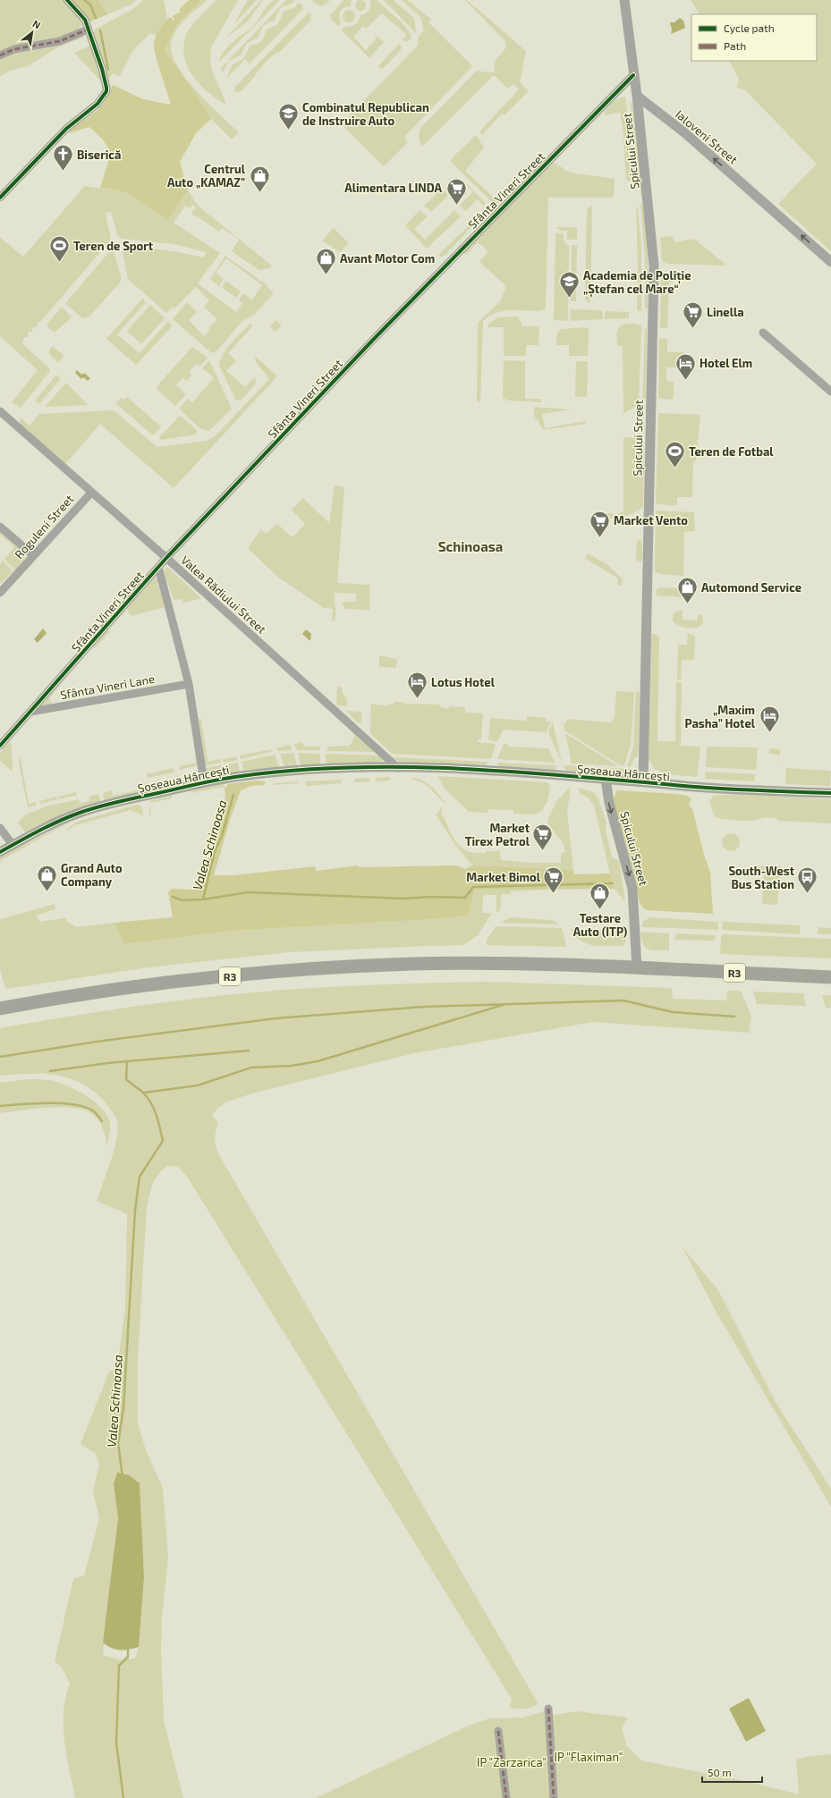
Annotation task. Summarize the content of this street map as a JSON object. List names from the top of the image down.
{
  "streets": {
    "highway": ["R3"],
    "street": [
      "Ialoveni Street",
      "Spicului Street",
      "Sfânta Vineri Street",
      "Roguleni Street",
      "Valea Rădiului Street",
      "Sfânta Vineri Lane",
      "Șoseaua Hâncești"
    ]
  },
  "crossings": [
    ["Ialoveni Street", "Spicului Street"],
    ["Spicului Street", "Șoseaua Hâncești"],
    ["Spicului Street", "R3"],
    ["Sfânta Vineri Street", "Valea Rădiului Street"],
    ["Sfânta Vineri Street", "Sfânta Vineri Lane"],
    ["Roguleni Street", "Valea Rădiului Street"],
    ["Valea Rădiului Street", "Șoseaua Hâncești"]
  ],
  "one_way": ["Ialoveni Street"],
  "districts": ["Schinoasa"],
  "water": ["Valea Schinoasa"],
  "parks": ["IP \"Flaximan\"", "IP \"Zarzarica\""],
  "places": {
    "school or university": ["Combinatul Republican de Instruire Auto", "Academia de Poliție „Ștefan cel Mare“"],
    "church": ["Biserică"],
    "shop": [
      "Centrul Auto „KAMAZ”",
      "Avant Motor Com",
      "Automond Service",
      "Grand Auto Company",
      "Testare Auto (ITP)"
    ],
    "supermarket": [
      "Alimentara LINDA",
      "Linella",
      "Market Vento",
      "Market Tirex Petrol",
      "Market Bimol"
    ],
    "sports": ["Teren de Sport", "Teren de Fotbal"],
    "hotel": ["Hotel Elm", "Lotus Hotel", "„Maxim Pasha” Hotel"],
    "bus stop": ["South-West Bus Station"]
  },
  "legend": ["Cycle path", "Path"],
  "scale_bar": "50 m",
  "north": "top right"
}
